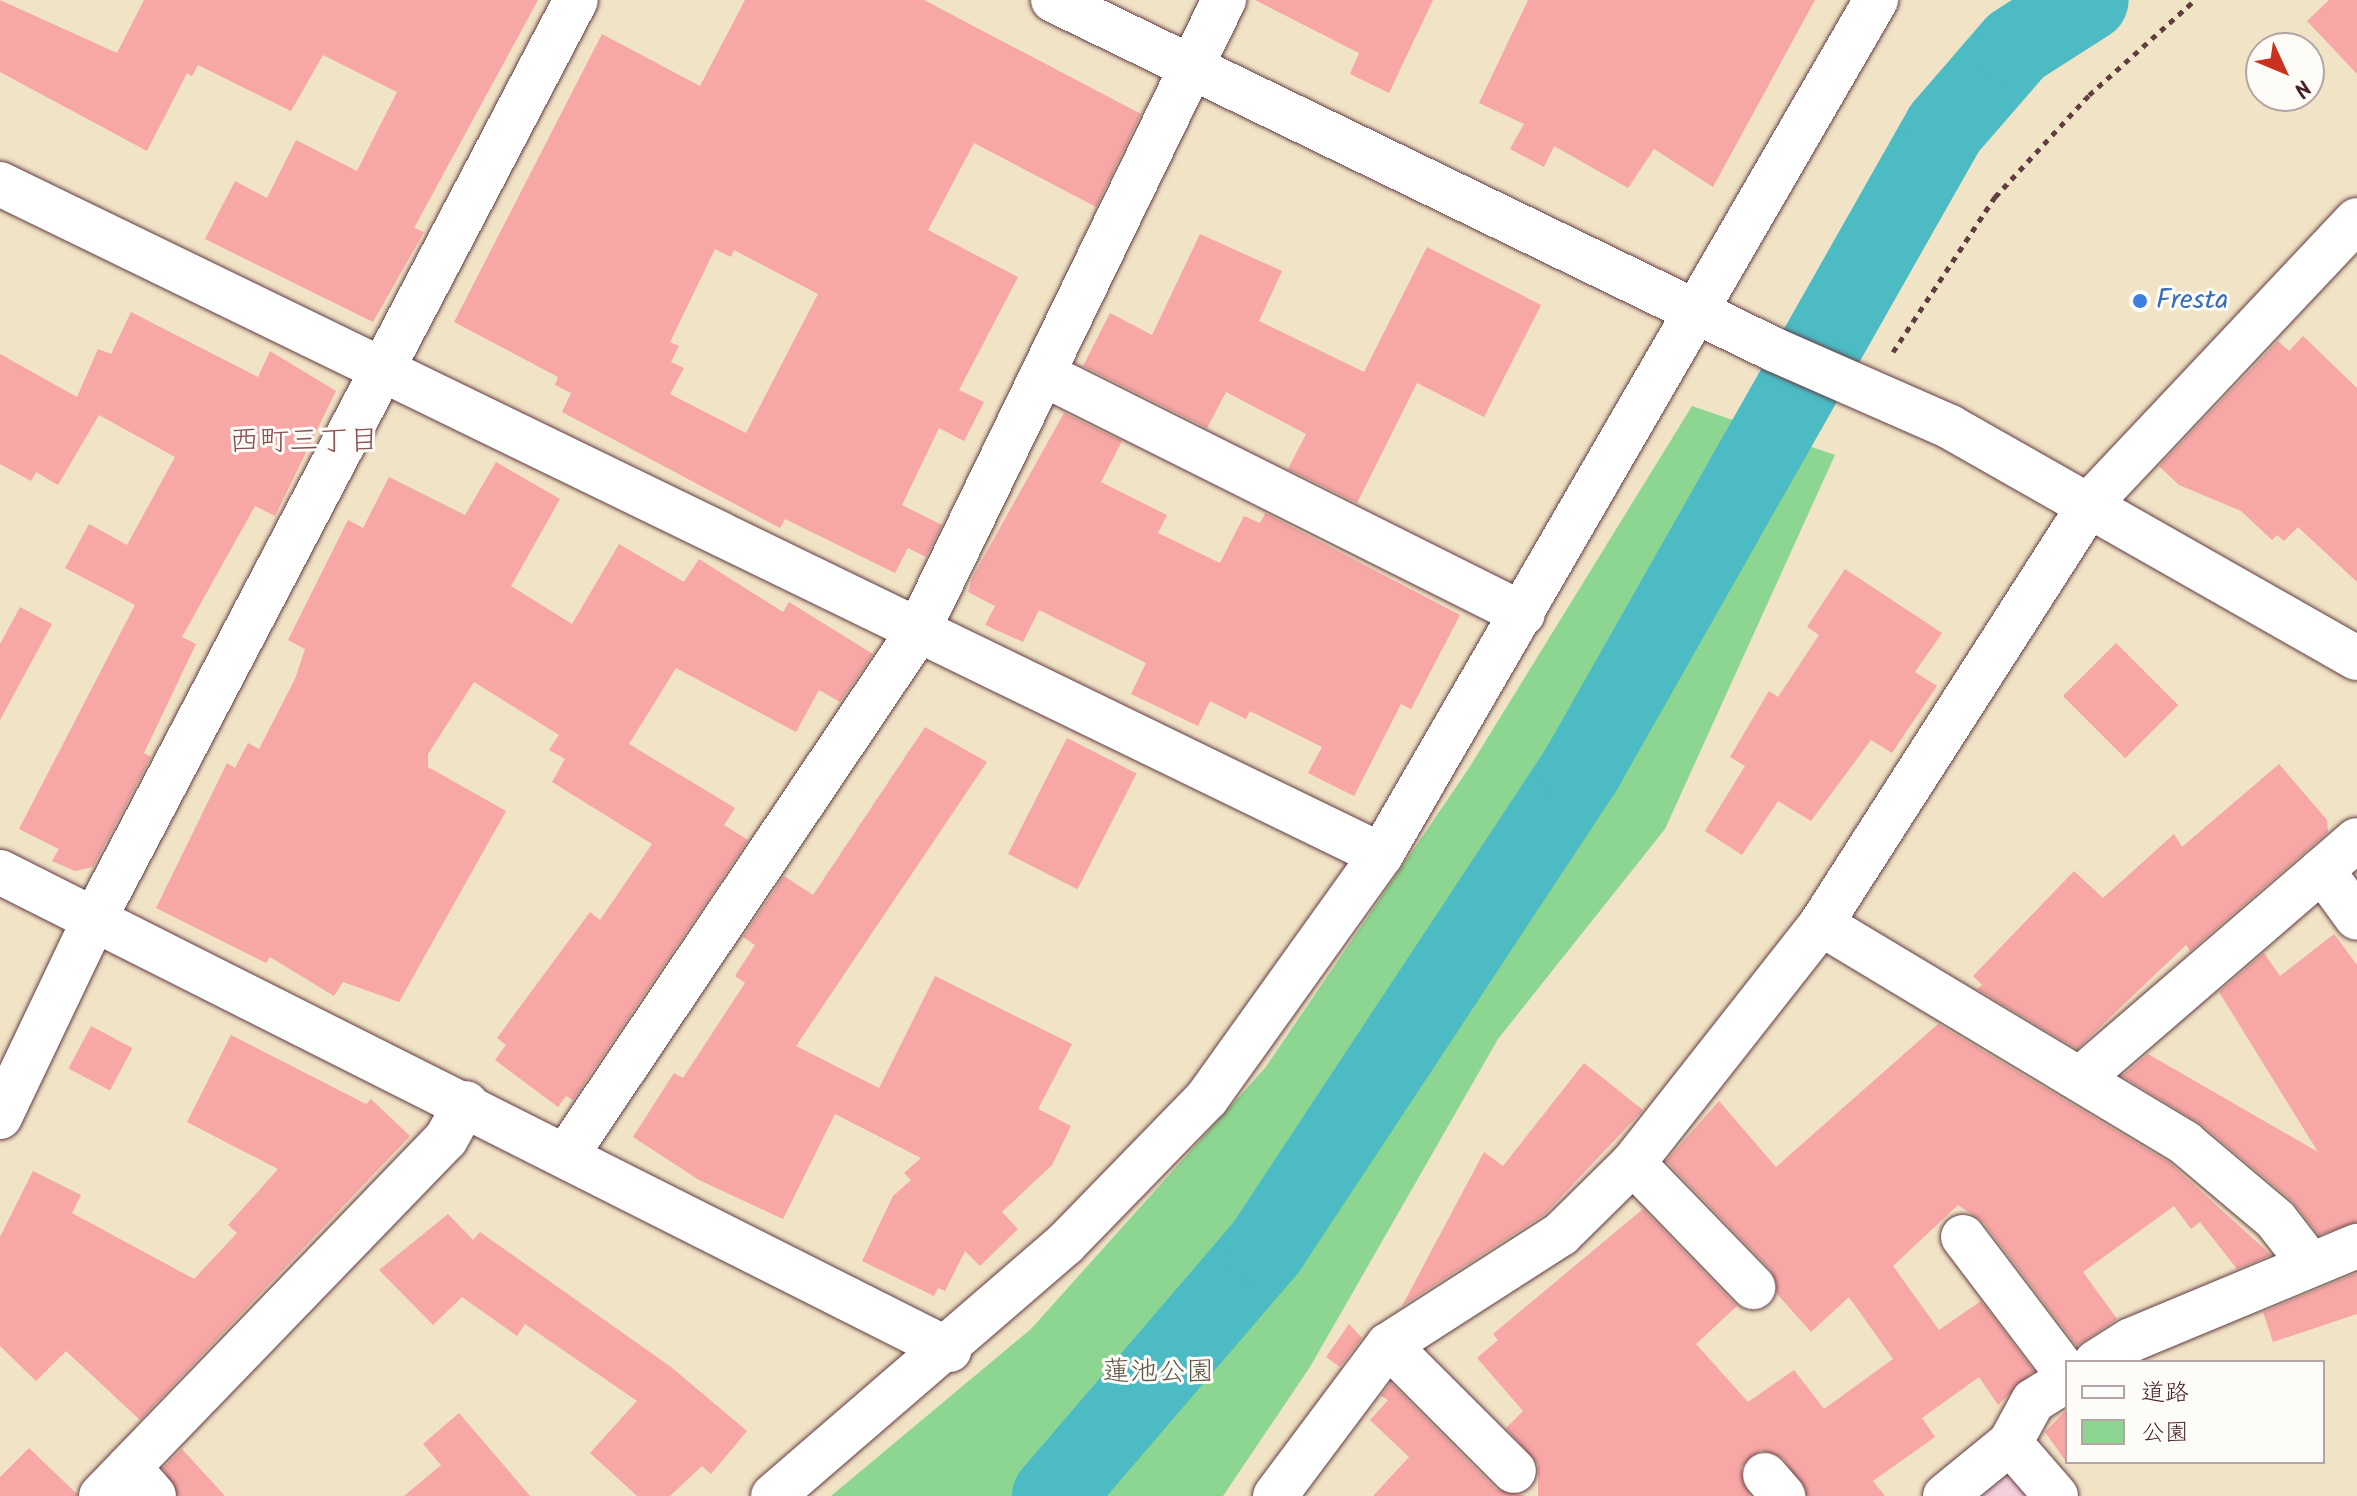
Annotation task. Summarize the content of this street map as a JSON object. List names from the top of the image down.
{
  "districts": ["西町三丁目"],
  "parks": ["蓮池公園"],
  "places": ["Fresta"],
  "legend": ["道路", "公園"],
  "north": "bottom right"
}
